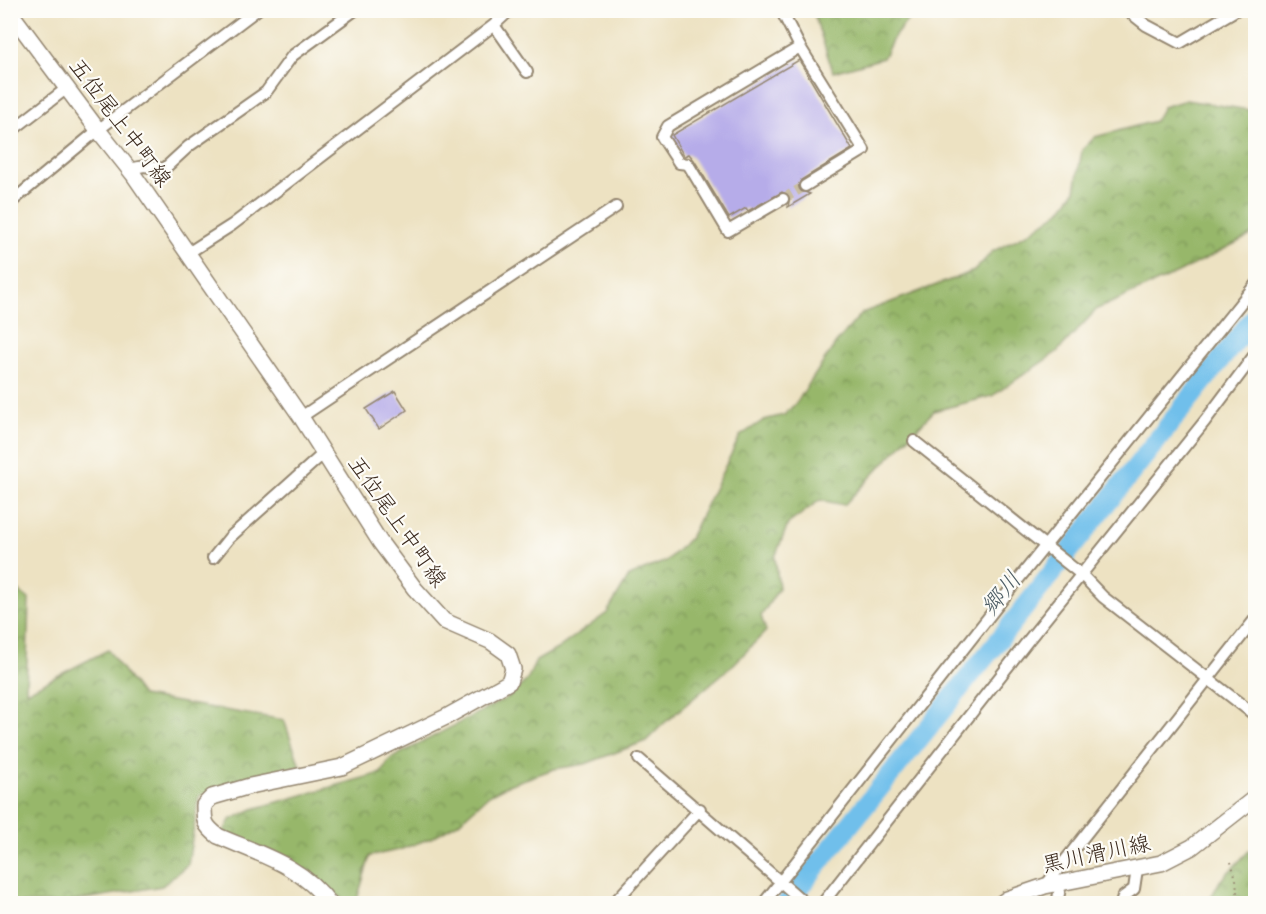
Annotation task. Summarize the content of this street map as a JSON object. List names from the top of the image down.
{
  "streets": {
    "main road": ["五位尾上中町線", "黒川滑川線"]
  },
  "water": ["郷川"]
}
